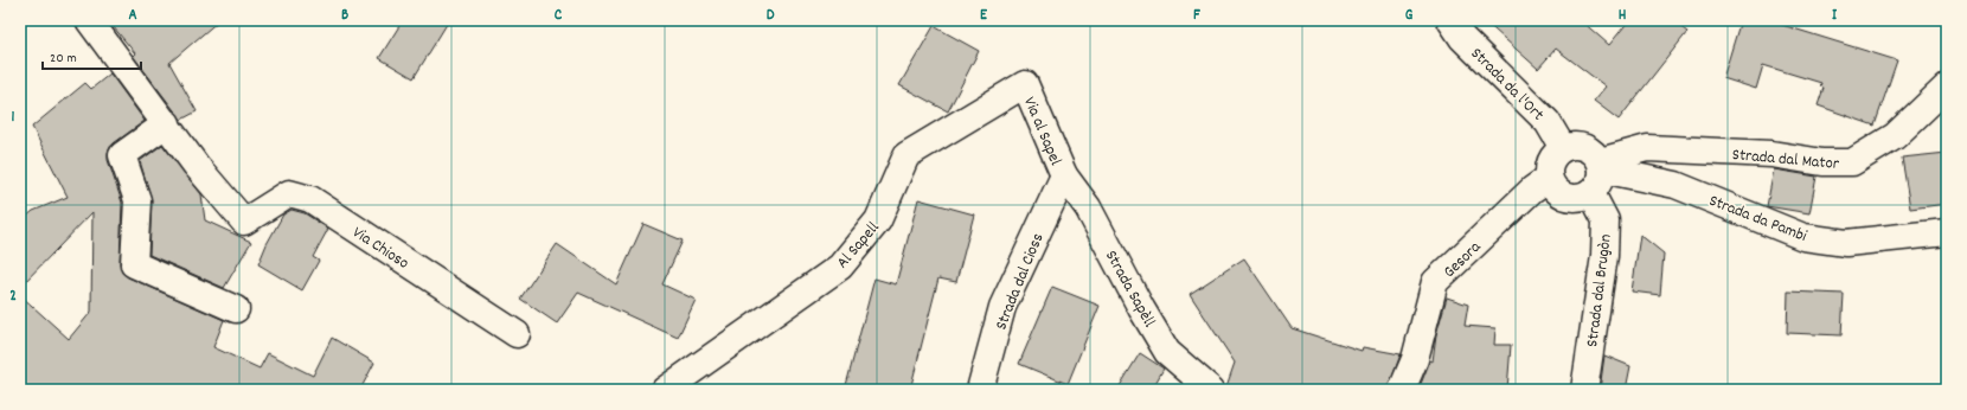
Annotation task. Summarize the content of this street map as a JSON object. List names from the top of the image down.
{
  "streets": {
    "street": [
      "Strada da l'Ort",
      "Via al Sapel",
      "Strada dal Mator",
      "Strada da Pambi",
      "Al Sapell",
      "Via Chioso",
      "Gesora",
      "Strada dal Cioss",
      "Strada Sapèll",
      "Strada dal Brugòn"
    ]
  },
  "crossings": [
    ["Strada da l'Ort", "Strada dal Mator"],
    ["Strada da l'Ort", "Strada da Pambi"],
    ["Strada da l'Ort", "Gesora"],
    ["Strada da l'Ort", "Strada dal Brugòn"],
    ["Via al Sapel", "Al Sapell"],
    ["Via al Sapel", "Strada dal Cioss"],
    ["Via al Sapel", "Strada Sapèll"],
    ["Strada dal Mator", "Strada da Pambi"],
    ["Strada dal Mator", "Gesora"],
    ["Strada dal Mator", "Strada dal Brugòn"],
    ["Strada da Pambi", "Gesora"],
    ["Strada da Pambi", "Strada dal Brugòn"],
    ["Gesora", "Strada dal Brugòn"],
    ["Strada dal Cioss", "Strada Sapèll"]
  ],
  "scale_bar": "20 m",
  "grid": {
    "columns": [
      "A",
      "B",
      "C",
      "D",
      "E",
      "F",
      "G",
      "H",
      "I"
    ],
    "rows": ["1", "2"]
  }
}
